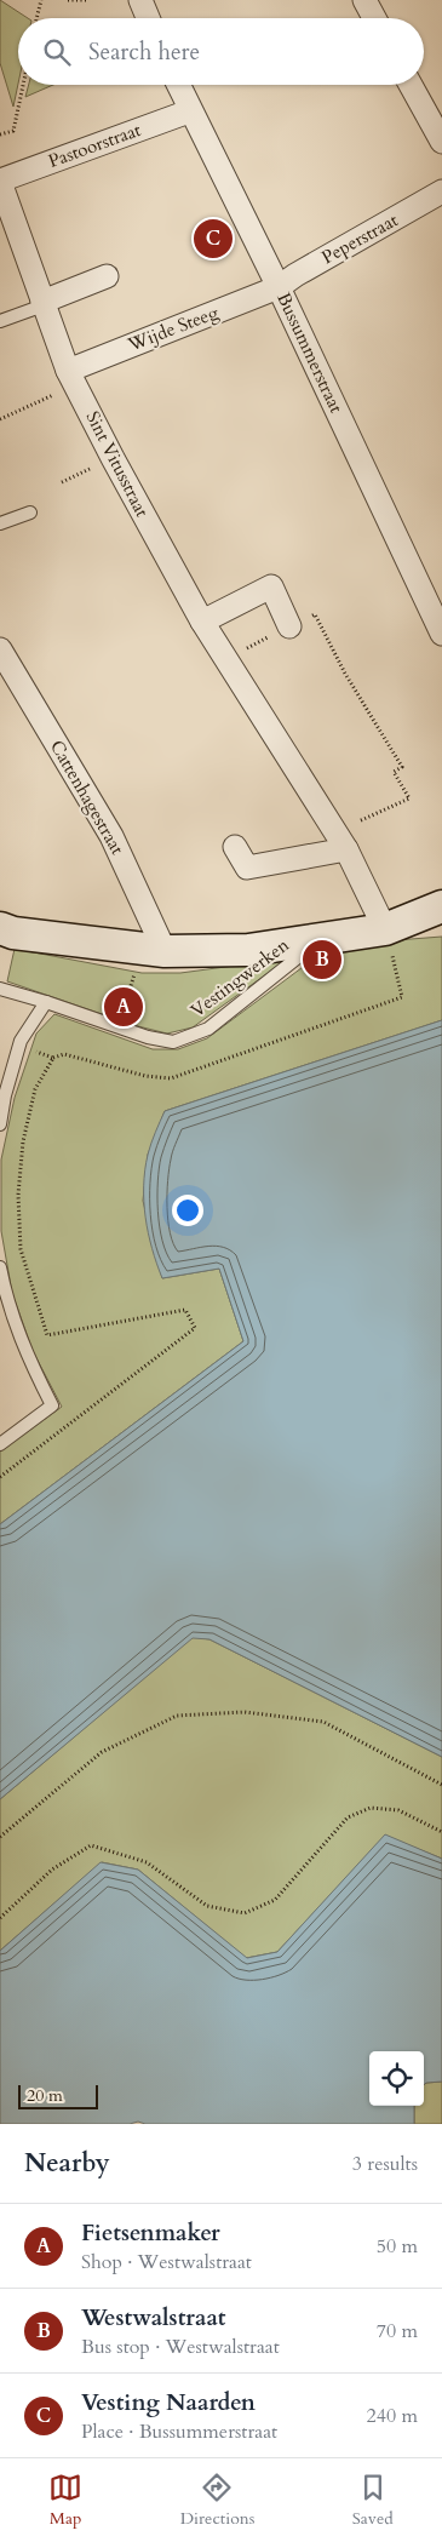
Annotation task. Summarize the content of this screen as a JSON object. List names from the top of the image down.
{
  "streets": {
    "street": [
      "Pastoorstraat",
      "Peperstraat",
      "Wijde Steeg",
      "Bussummerstraat",
      "Sint Vitusstraat",
      "Cattenhagestraat"
    ],
    "lane": ["Vestingwerken"]
  },
  "crossings": [
    ["Pastoorstraat", "Bussummerstraat"],
    ["Pastoorstraat", "Sint Vitusstraat"],
    ["Peperstraat", "Wijde Steeg"],
    ["Peperstraat", "Bussummerstraat"],
    ["Wijde Steeg", "Bussummerstraat"],
    ["Wijde Steeg", "Sint Vitusstraat"]
  ],
  "scale_bar": "20 m",
  "page": {
    "search": "Search here",
    "pins": ["C", "B", "A"],
    "scale": "20 m",
    "heading": ["Nearby", "3 results"],
    "list": [
      {
        "mark": "A",
        "name": "Fietsenmaker",
        "note": "Shop · Westwalstraat",
        "value": "50 m"
      },
      {
        "mark": "B",
        "name": "Westwalstraat",
        "note": "Bus stop · Westwalstraat",
        "value": "70 m"
      },
      {
        "mark": "C",
        "name": "Vesting Naarden",
        "note": "Place · Bussummerstraat",
        "value": "240 m"
      }
    ],
    "nav": ["Map", "Directions", "Saved"]
  }
}
